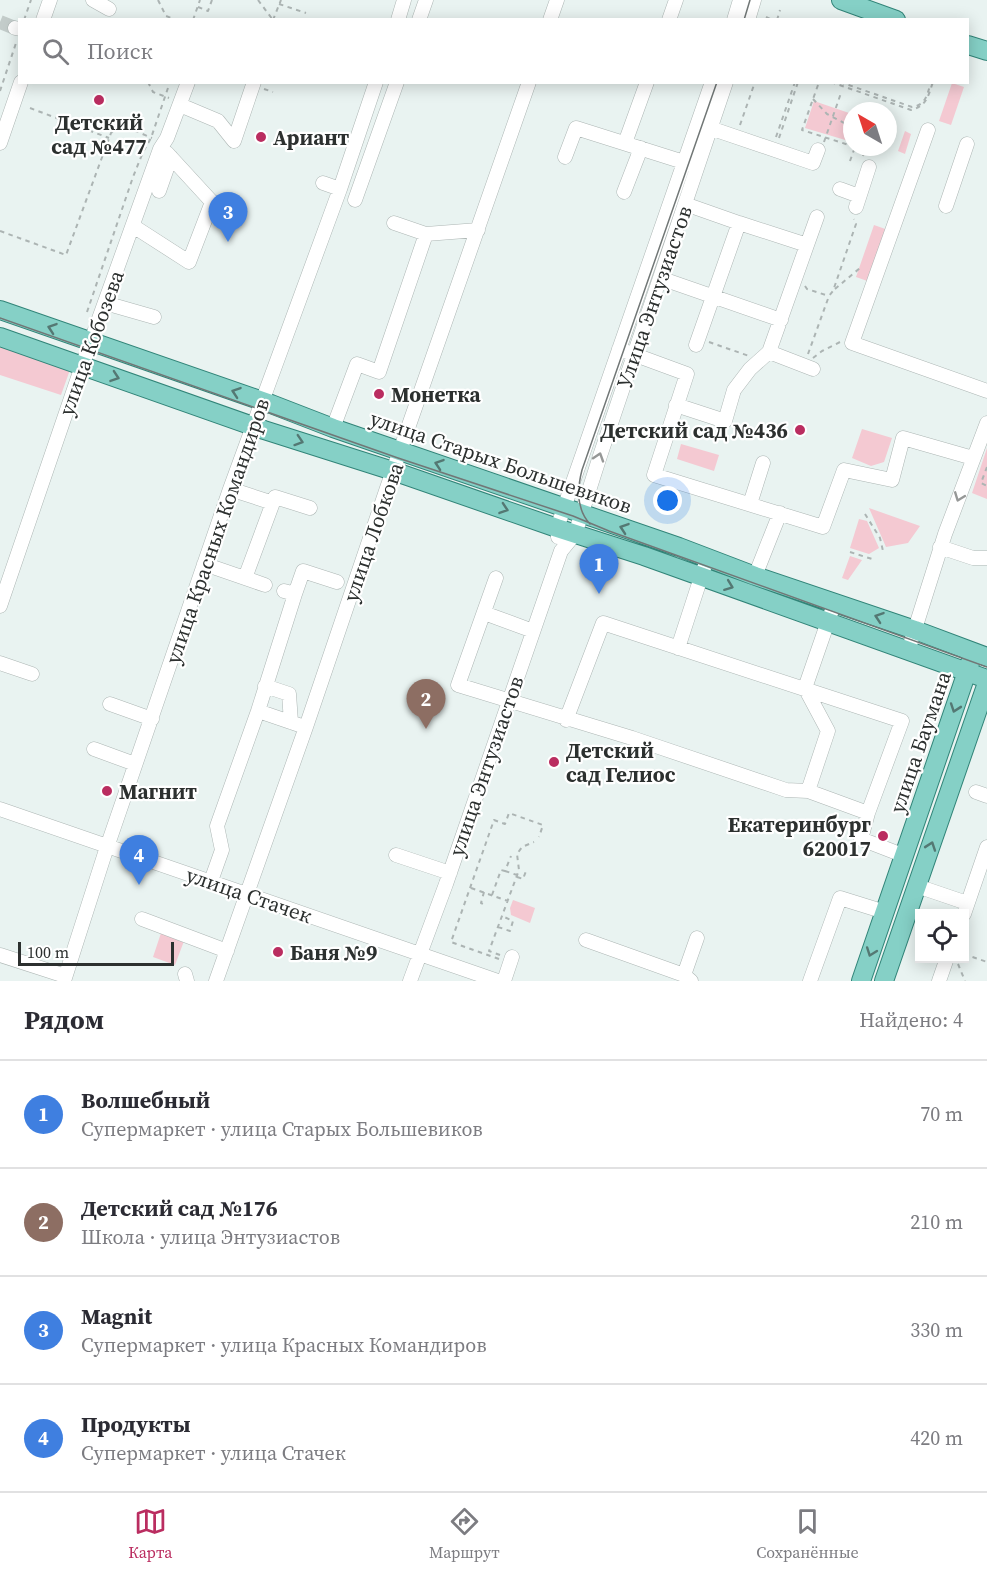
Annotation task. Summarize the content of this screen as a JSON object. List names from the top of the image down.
{
  "streets": {
    "main road": ["улица Старых Большевиков", "улица Баумана"],
    "street": [
      "Улица Энтузиастов",
      "улица Кобозева",
      "улица Красных Командиров",
      "улица Лобкова",
      "улица Энтузиастов",
      "улица Стачек"
    ]
  },
  "crossings": [
    ["Улица Энтузиастов", "улица Старых Большевиков"],
    ["Улица Энтузиастов", "улица Энтузиастов"],
    ["улица Кобозева", "улица Старых Большевиков"],
    ["улица Старых Большевиков", "улица Красных Командиров"],
    ["улица Старых Большевиков", "улица Лобкова"],
    ["улица Старых Большевиков", "улица Баумана"],
    ["улица Красных Командиров", "улица Стачек"],
    ["улица Лобкова", "улица Стачек"],
    ["улица Энтузиастов", "улица Стачек"]
  ],
  "places": [
    "Детский сад №477",
    "Ариант",
    "Монетка",
    "Детский сад №436",
    "Детский сад Гелиос",
    "Магнит",
    "Екатеринбург 620017",
    "Баня №9"
  ],
  "scale_bar": "100 m",
  "north": "top left",
  "page": {
    "search": "Поиск",
    "pins": [
      "3",
      "1",
      "2",
      "4"
    ],
    "scale": "100 m",
    "heading": ["Рядом", "Найдено: 4"],
    "list": [
      {
        "mark": "1",
        "name": "Волшебный",
        "note": "Супермаркет · улица Старых Большевиков",
        "value": "70 m"
      },
      {
        "mark": "2",
        "name": "Детский сад №176",
        "note": "Школа · улица Энтузиастов",
        "value": "210 m"
      },
      {
        "mark": "3",
        "name": "Magnit",
        "note": "Супермаркет · улица Красных Командиров",
        "value": "330 m"
      },
      {
        "mark": "4",
        "name": "Продукты",
        "note": "Супермаркет · улица Стачек",
        "value": "420 m"
      }
    ],
    "nav": ["Карта", "Маршрут", "Сохранённые"]
  }
}
